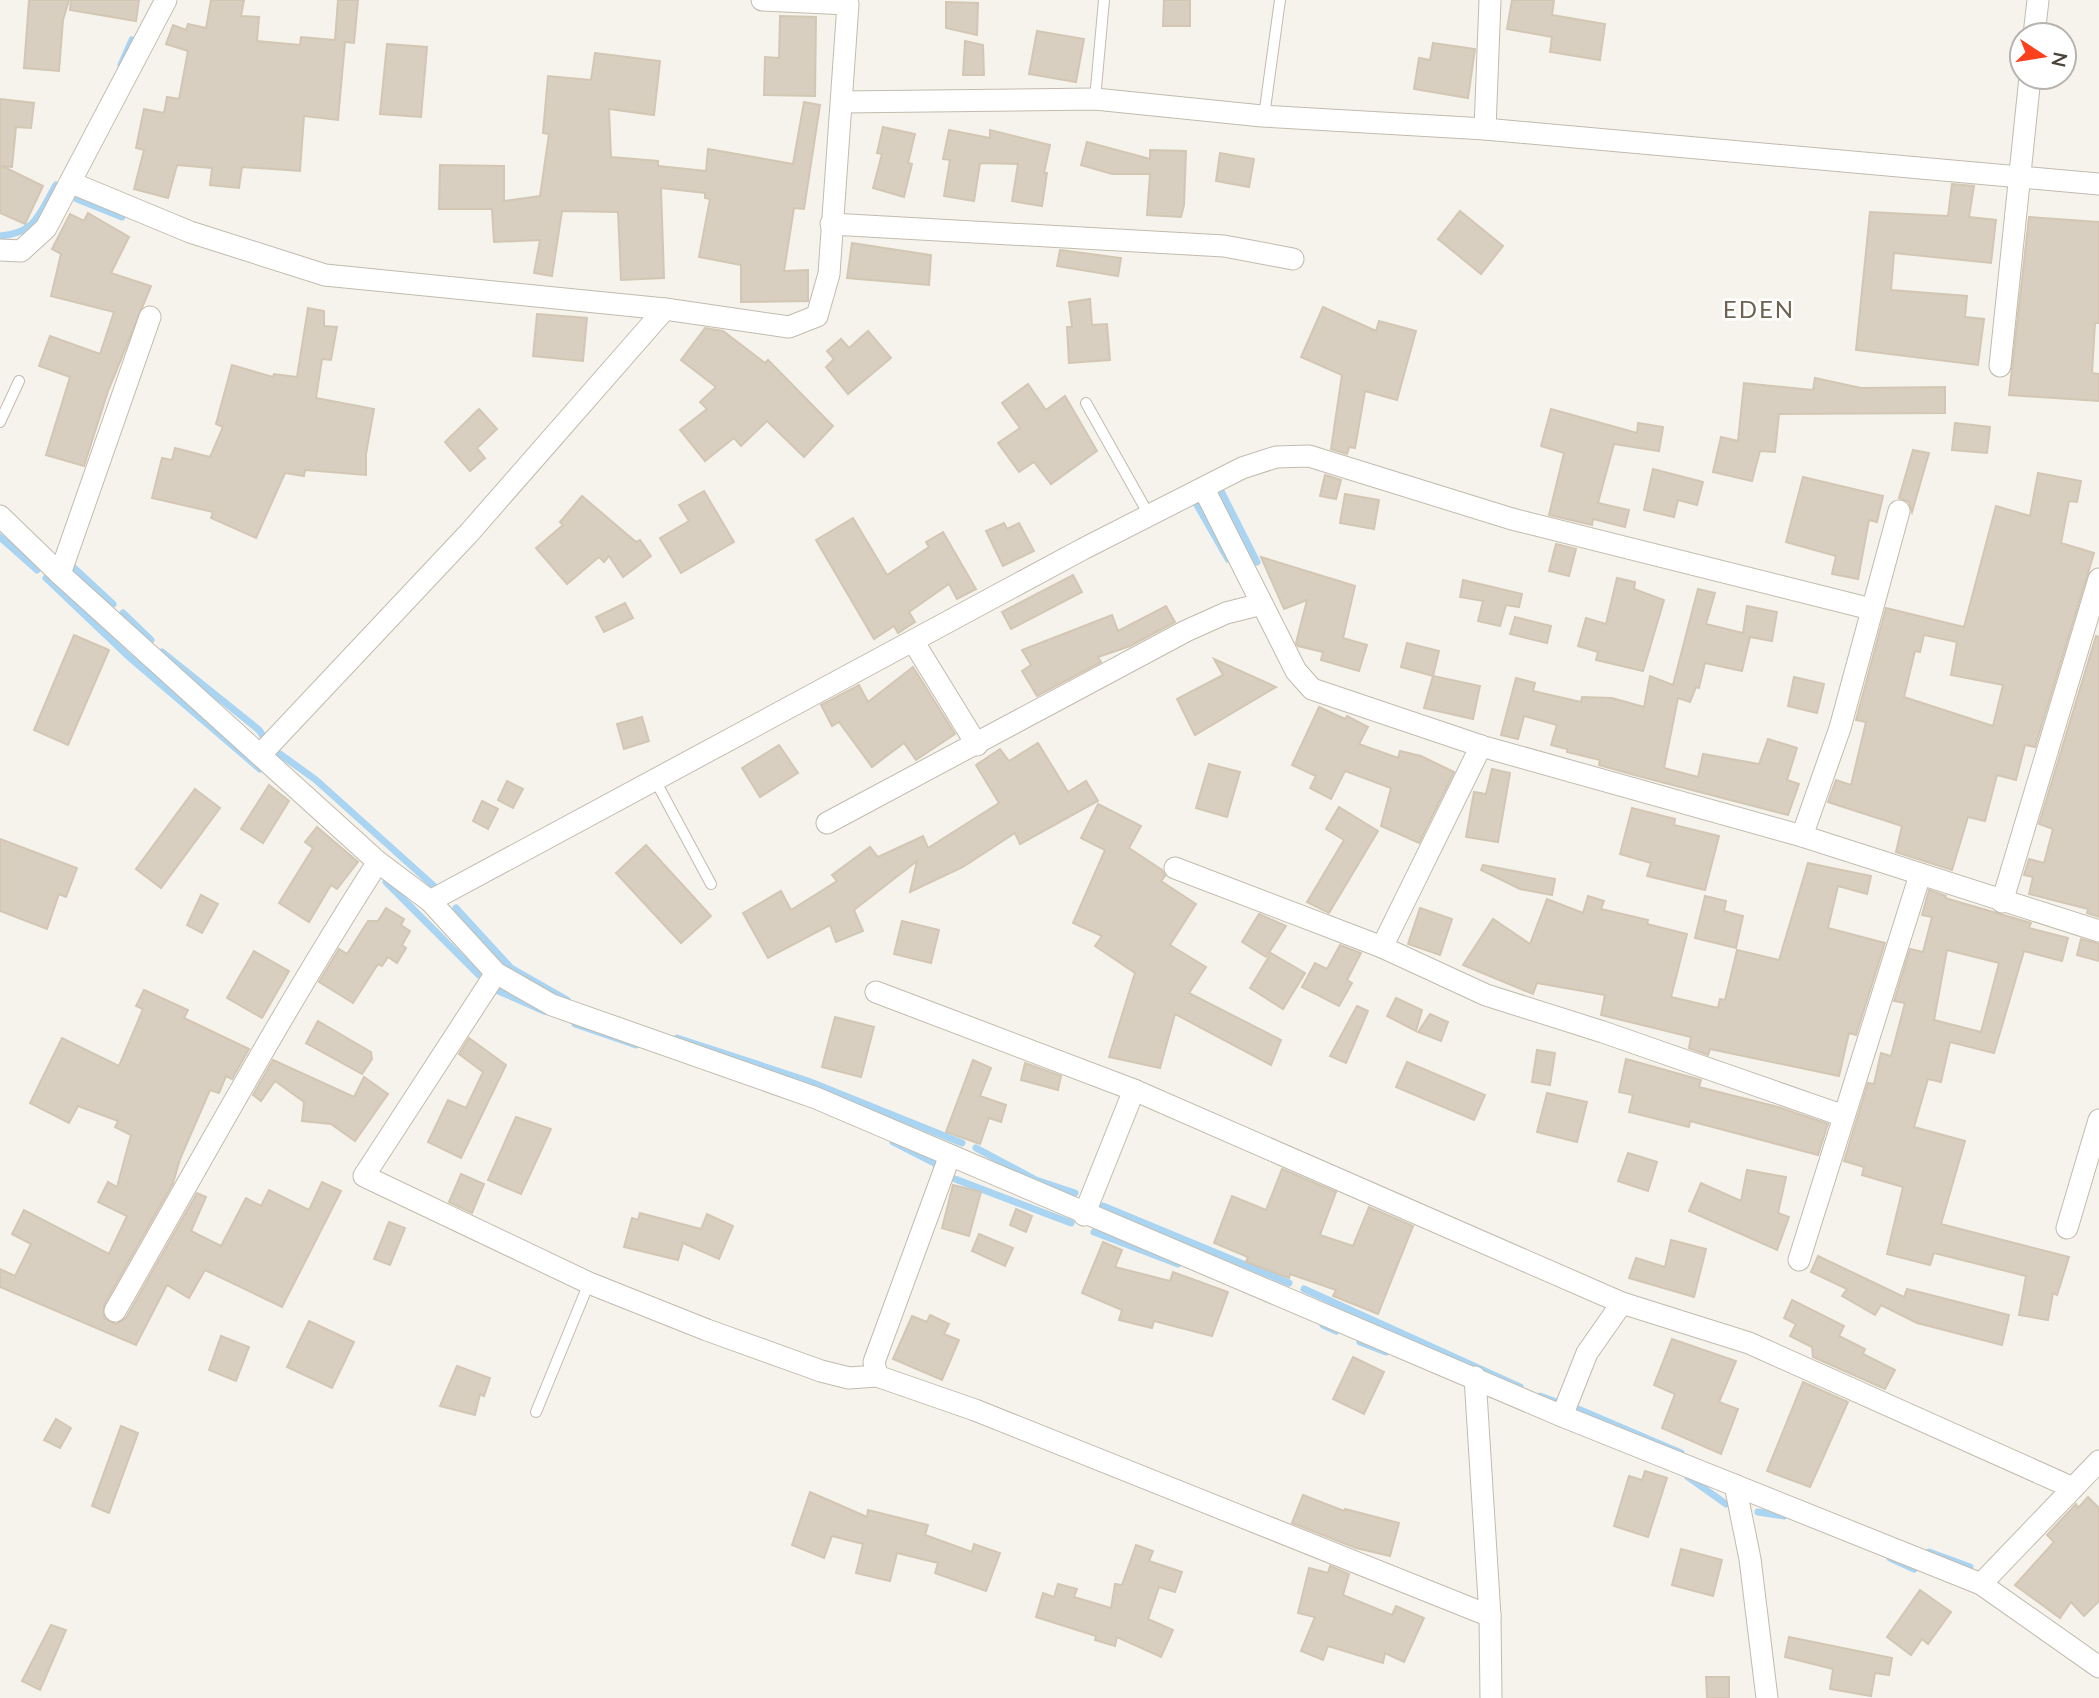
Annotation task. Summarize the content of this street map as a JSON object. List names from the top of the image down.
{
  "districts": ["EDEN"],
  "north": "right"
}
